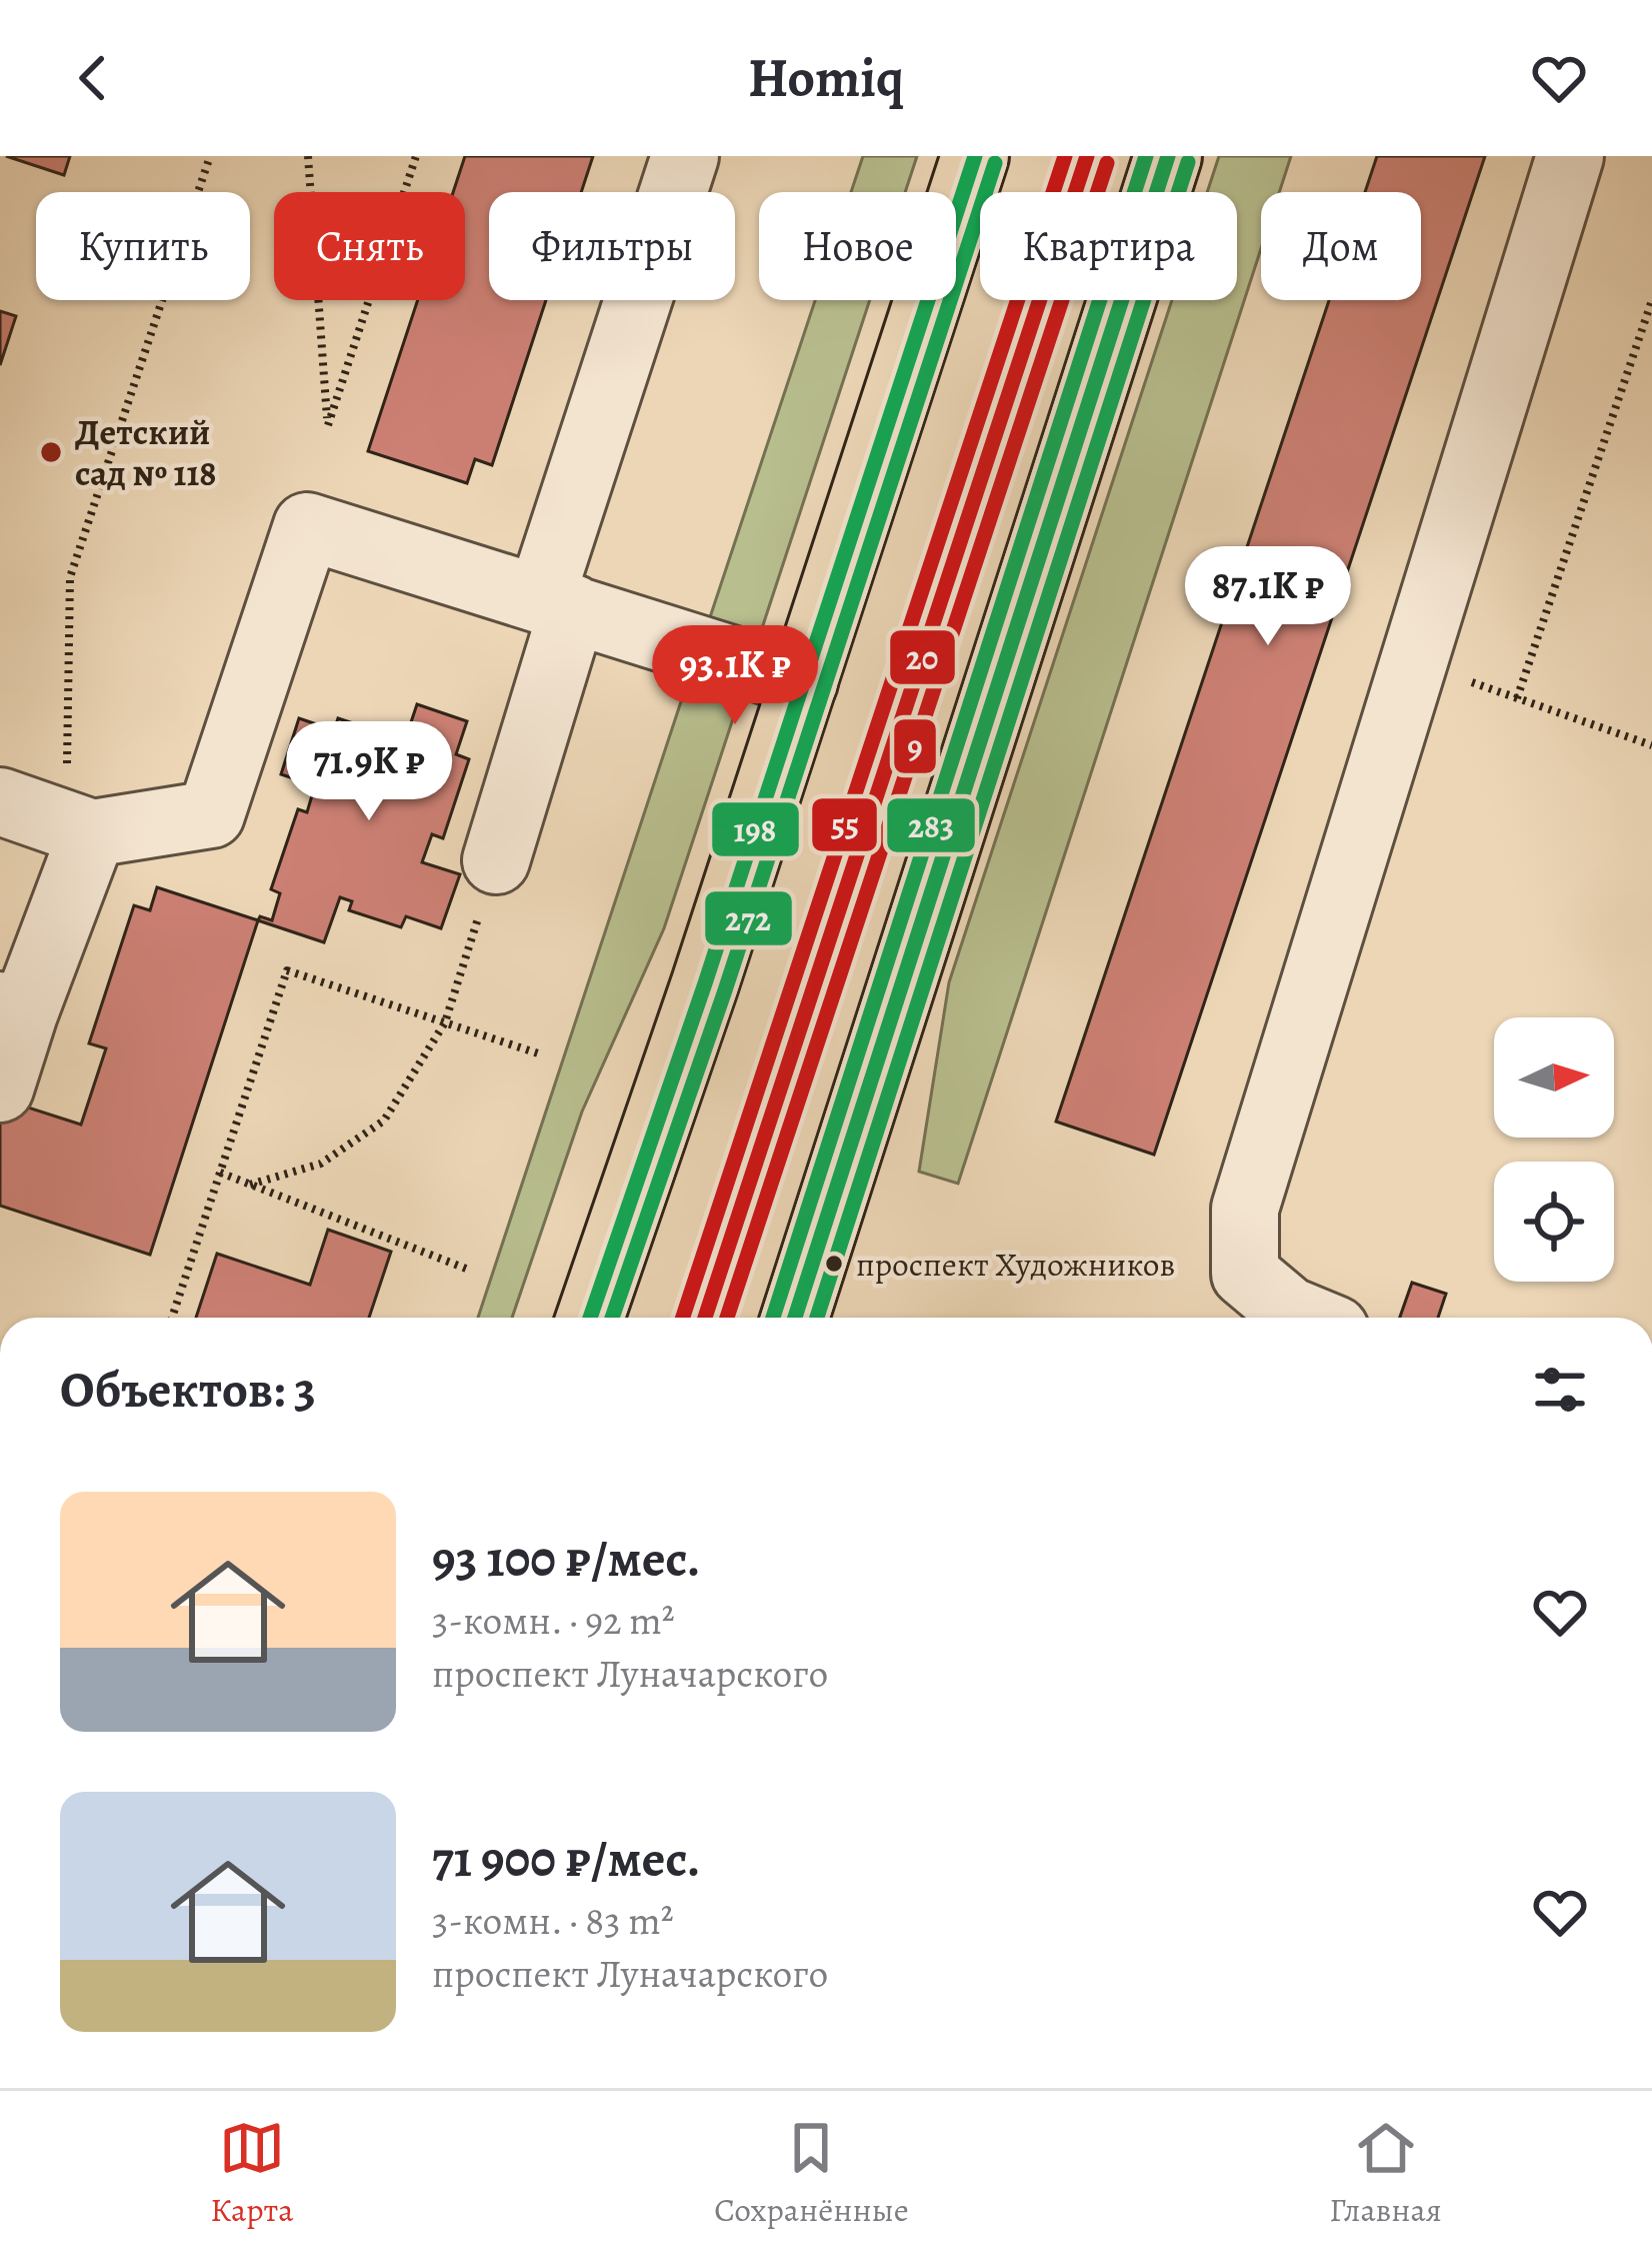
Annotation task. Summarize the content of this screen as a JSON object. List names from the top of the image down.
{
  "places": ["Детский сад № 118", "проспект Художников"],
  "lines": [
    "transit line 20",
    "transit line 55",
    "transit line 198",
    "transit line 283",
    "transit line 272",
    "transit line 9"
  ],
  "north": "right",
  "page": {
    "header": "Homiq",
    "chip": [
      "Купить",
      "Снять",
      "Фильтры",
      "Новое",
      "Квартира",
      "Дом"
    ],
    "price": ["87.1K ₽", "93.1K ₽", "71.9K ₽"],
    "heading": "Объектов: 3",
    "list": [
      {
        "name": "93 100 ₽/мес.",
        "note": "3-комн. · 92 m² · проспект Луначарского"
      },
      {
        "name": "71 900 ₽/мес.",
        "note": "3-комн. · 83 m² · проспект Луначарского"
      }
    ],
    "tabs": ["Карта", "Сохранённые", "Главная"]
  }
}
